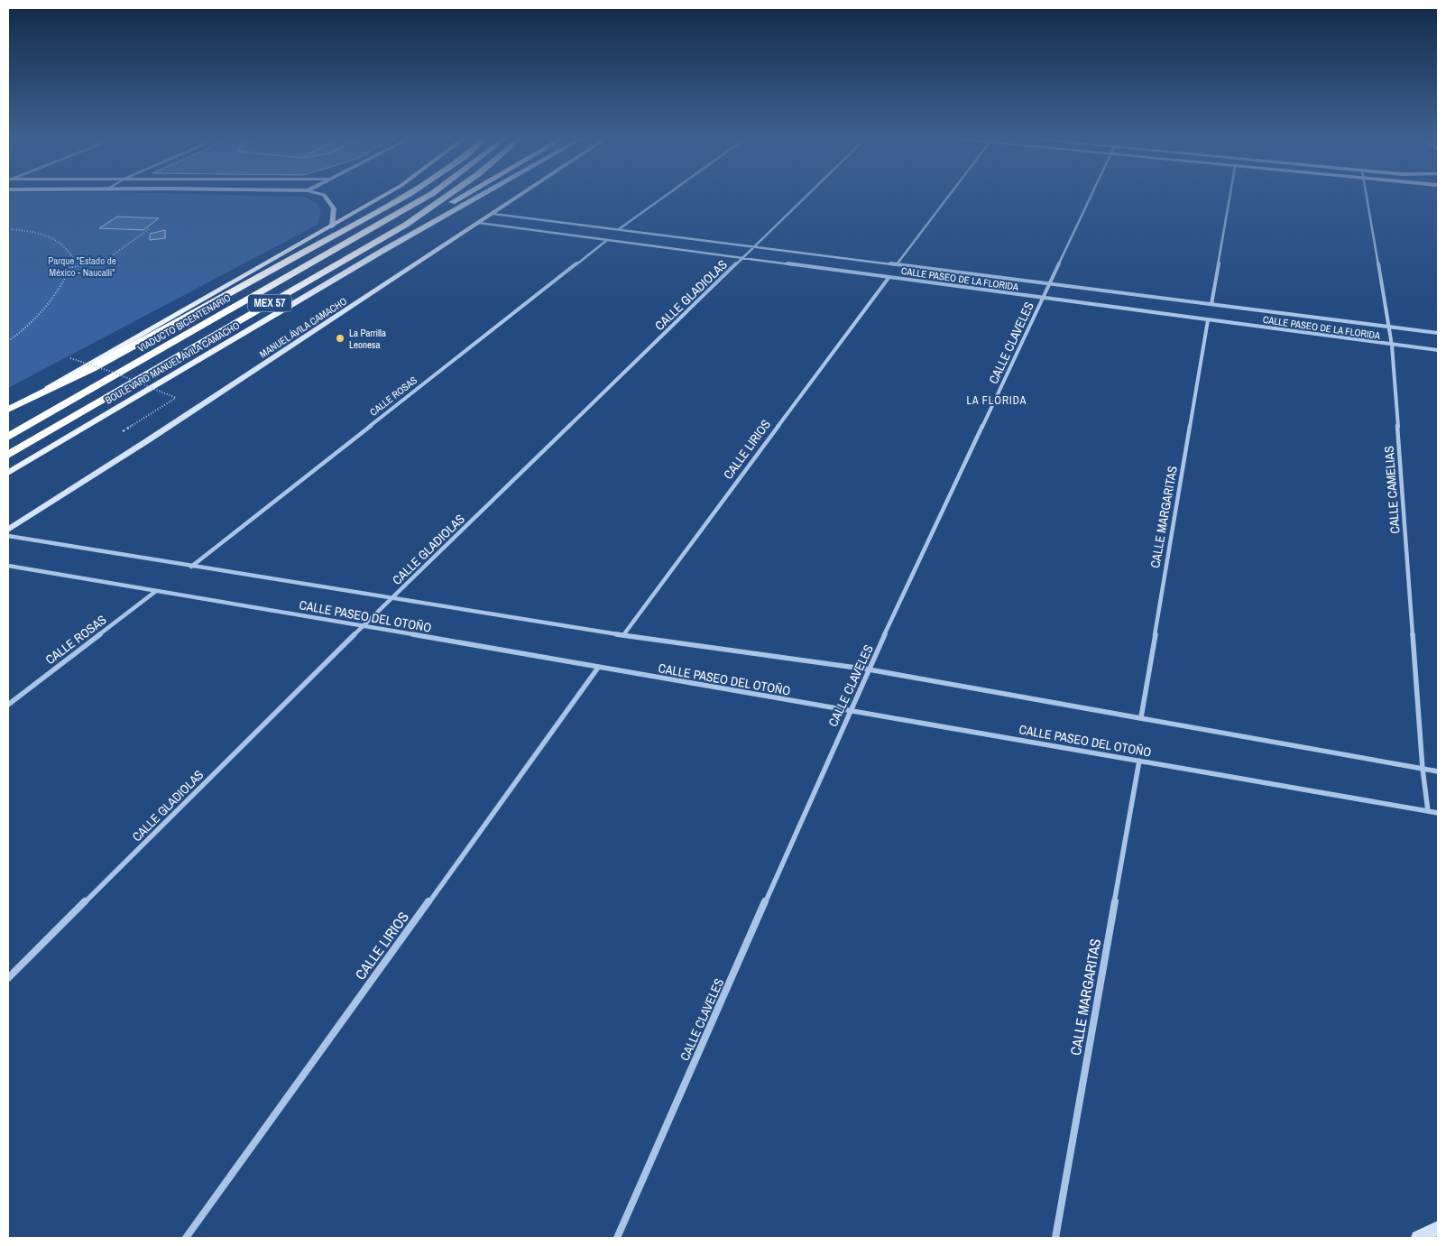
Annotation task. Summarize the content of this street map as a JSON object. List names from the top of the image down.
{
  "streets": {
    "highway": ["MEX 57", "VIADUCTO BICENTENARIO", "BOULEVARD MANUEL ÁVILA CAMACHO"],
    "street": [
      "CALLE PASEO DE LA FLORIDA",
      "CALLE GLADIOLAS",
      "MANUEL ÁVILA CAMACHO",
      "CALLE CLAVELES",
      "CALLE ROSAS",
      "CALLE LIRIOS",
      "CALLE CAMELIAS",
      "CALLE MARGARITAS",
      "CALLE PASEO DEL OTOÑO"
    ]
  },
  "crossings": [
    ["CALLE PASEO DE LA FLORIDA", "CALLE GLADIOLAS"],
    ["CALLE PASEO DE LA FLORIDA", "MANUEL ÁVILA CAMACHO"],
    ["CALLE PASEO DE LA FLORIDA", "CALLE CLAVELES"],
    ["CALLE PASEO DE LA FLORIDA", "CALLE ROSAS"],
    ["CALLE PASEO DE LA FLORIDA", "CALLE LIRIOS"],
    ["CALLE PASEO DE LA FLORIDA", "CALLE CAMELIAS"],
    ["CALLE PASEO DE LA FLORIDA", "CALLE MARGARITAS"],
    ["CALLE GLADIOLAS", "CALLE PASEO DEL OTOÑO"],
    ["CALLE CLAVELES", "CALLE PASEO DEL OTOÑO"],
    ["CALLE ROSAS", "CALLE PASEO DEL OTOÑO"],
    ["CALLE LIRIOS", "CALLE PASEO DEL OTOÑO"],
    ["CALLE CAMELIAS", "CALLE PASEO DEL OTOÑO"],
    ["CALLE MARGARITAS", "CALLE PASEO DEL OTOÑO"]
  ],
  "districts": ["LA FLORIDA"],
  "parks": ["Parque \"Estado de México - Naucalli\""],
  "places": ["La Parrilla Leonesa"]
}
